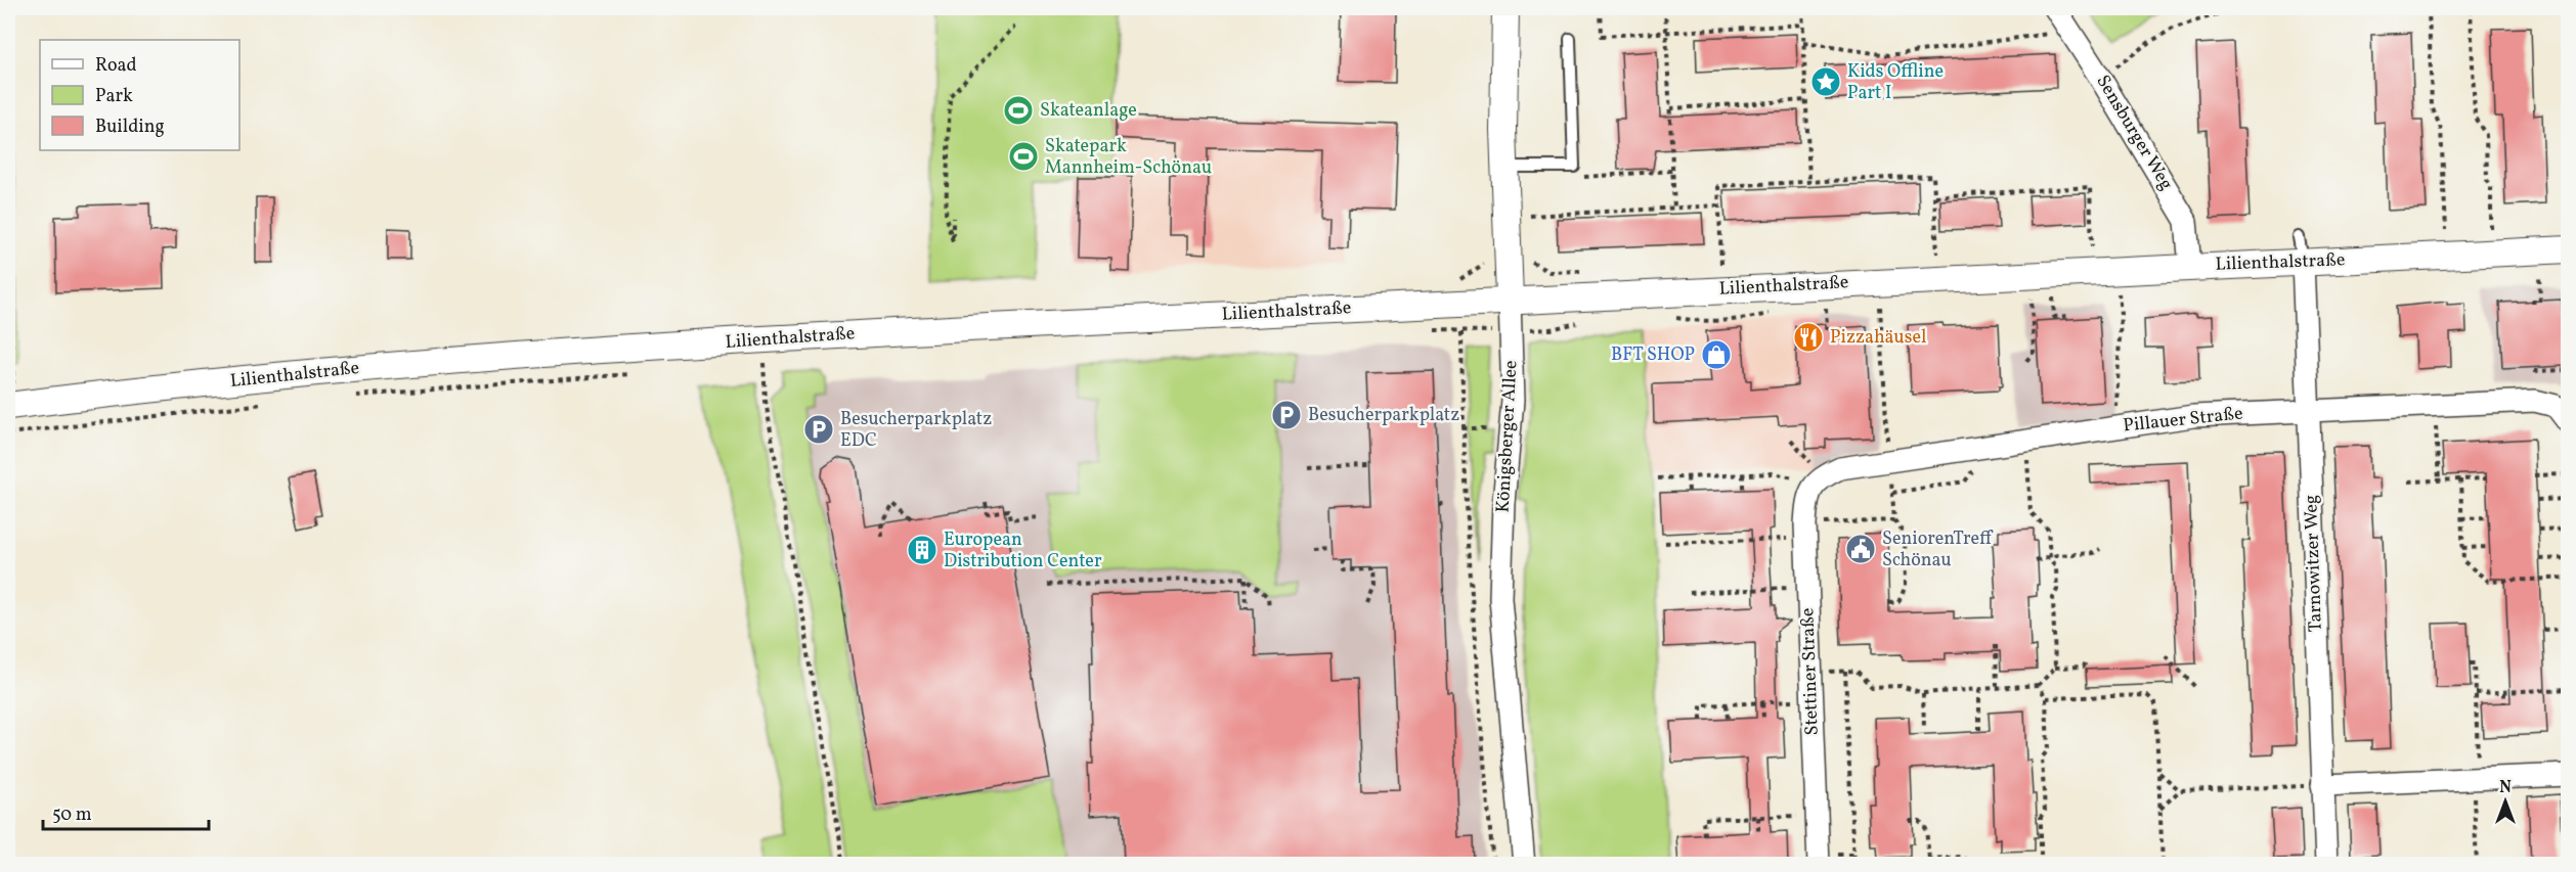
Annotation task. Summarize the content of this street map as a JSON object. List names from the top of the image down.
{
  "streets": {
    "street": [
      "Sensburger Weg",
      "Lilienthalstraße",
      "Pillauer Straße",
      "Königsberger Allee",
      "Tarnowitzer Weg",
      "Stettiner Straße"
    ]
  },
  "crossings": [
    ["Sensburger Weg", "Lilienthalstraße"],
    ["Lilienthalstraße", "Königsberger Allee"],
    ["Lilienthalstraße", "Tarnowitzer Weg"],
    ["Pillauer Straße", "Tarnowitzer Weg"],
    ["Pillauer Straße", "Stettiner Straße"]
  ],
  "places": {
    "place": ["Kids Offline Part I"],
    "sports": ["Skateanlage", "Skatepark Mannheim-Schönau"],
    "restaurant": ["Pizzahäusel"],
    "shop": ["BFT SHOP"],
    "parking": ["Besucherparkplatz", "Besucherparkplatz EDC"],
    "public building": ["SeniorenTreff Schönau"],
    "building": ["European Distribution Center"]
  },
  "legend": ["Road", "Park", "Building"],
  "scale_bar": "50 m",
  "north": "top"
}
